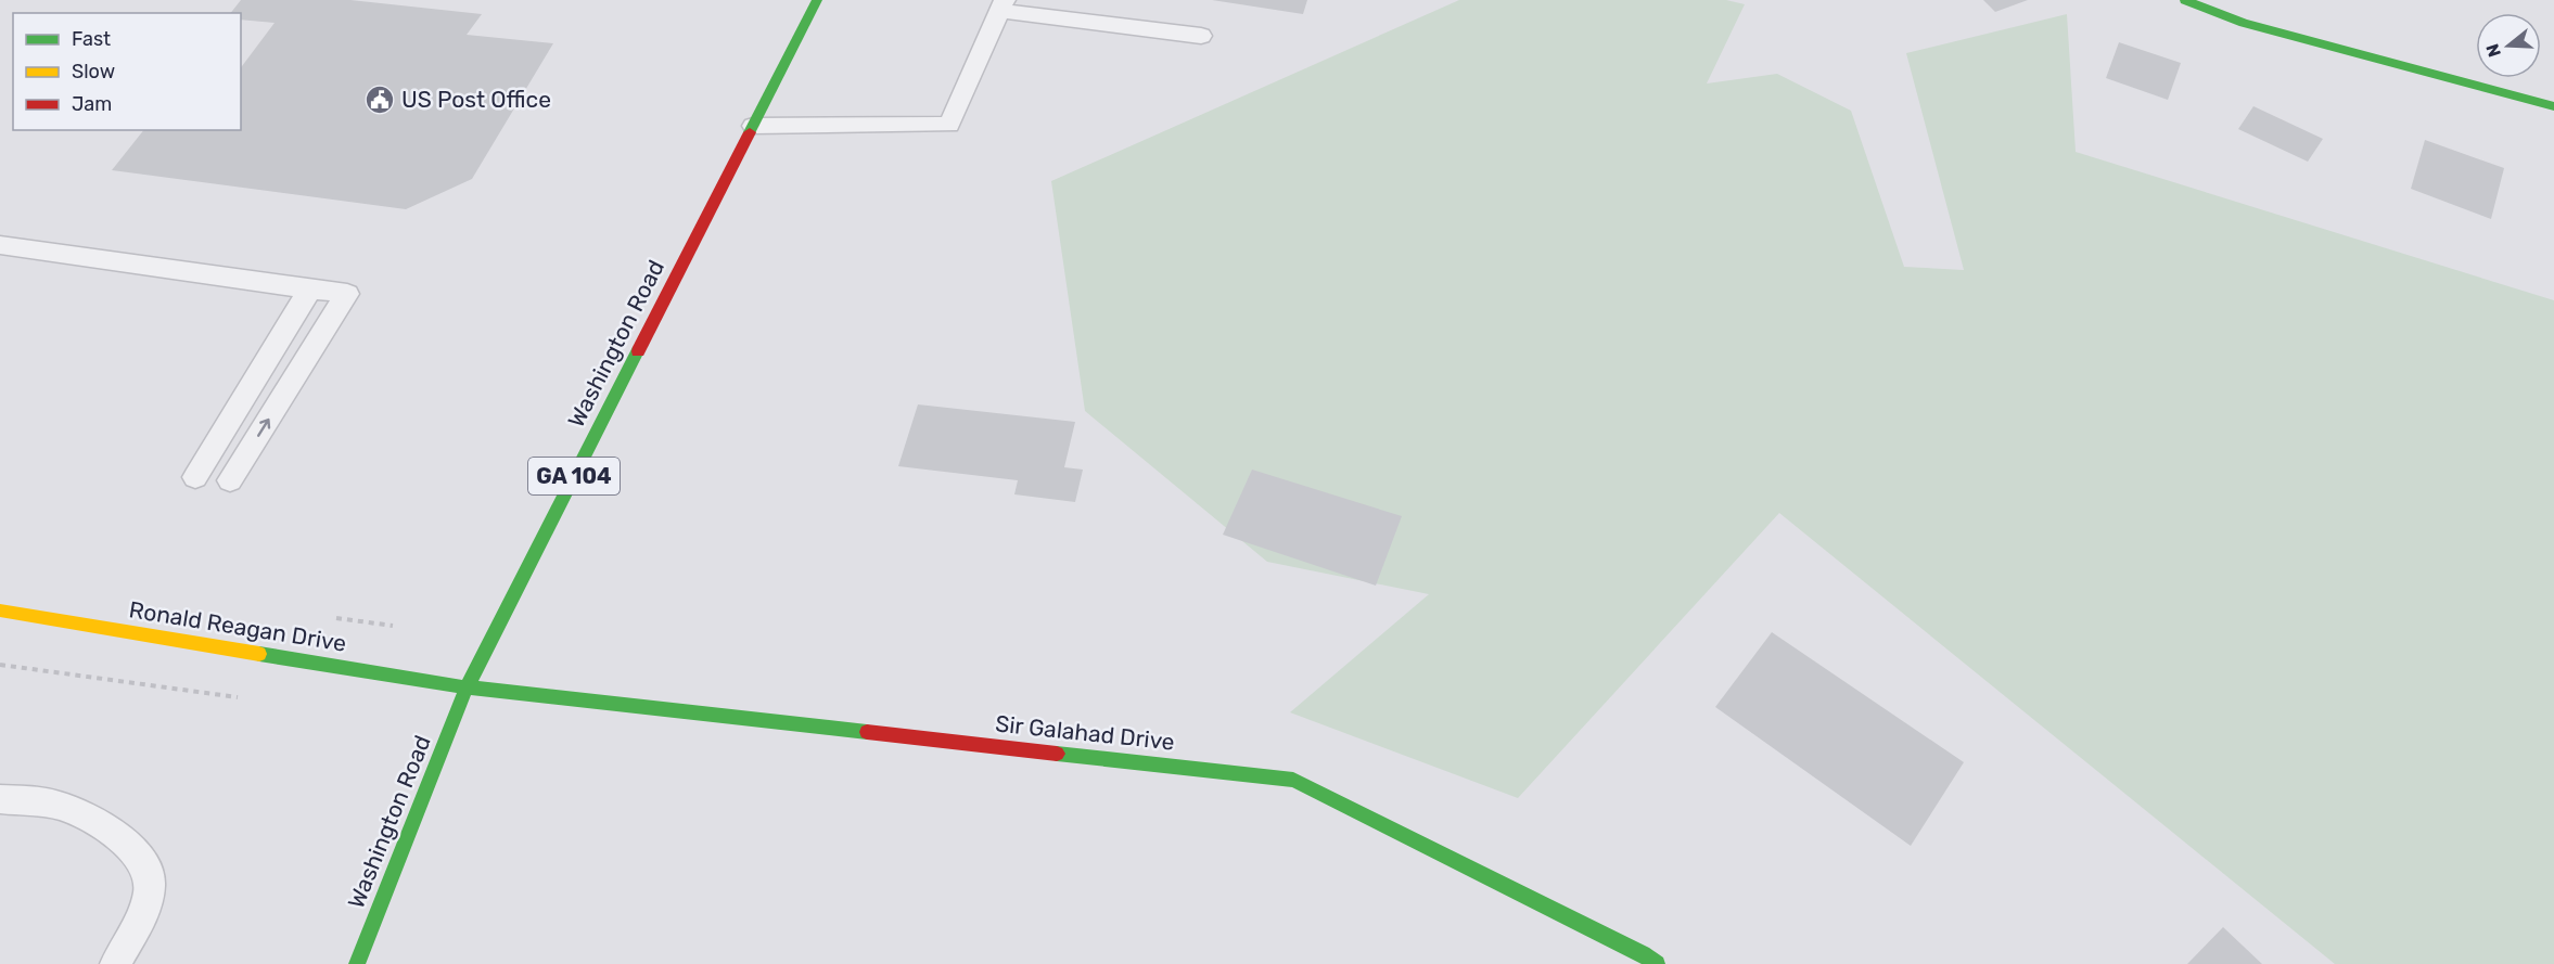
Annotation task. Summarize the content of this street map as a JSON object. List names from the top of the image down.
{
  "streets": {
    "street": [
      "Washington Road",
      "GA 104",
      "Ronald Reagan Drive",
      "Sir Galahad Drive"
    ]
  },
  "crossings": [
    ["Washington Road", "Ronald Reagan Drive"],
    ["Washington Road", "Sir Galahad Drive"],
    ["Ronald Reagan Drive", "Sir Galahad Drive"]
  ],
  "places": {
    "public building": ["US Post Office"]
  },
  "legend": ["Fast", "Slow", "Jam"],
  "north": "left"
}
